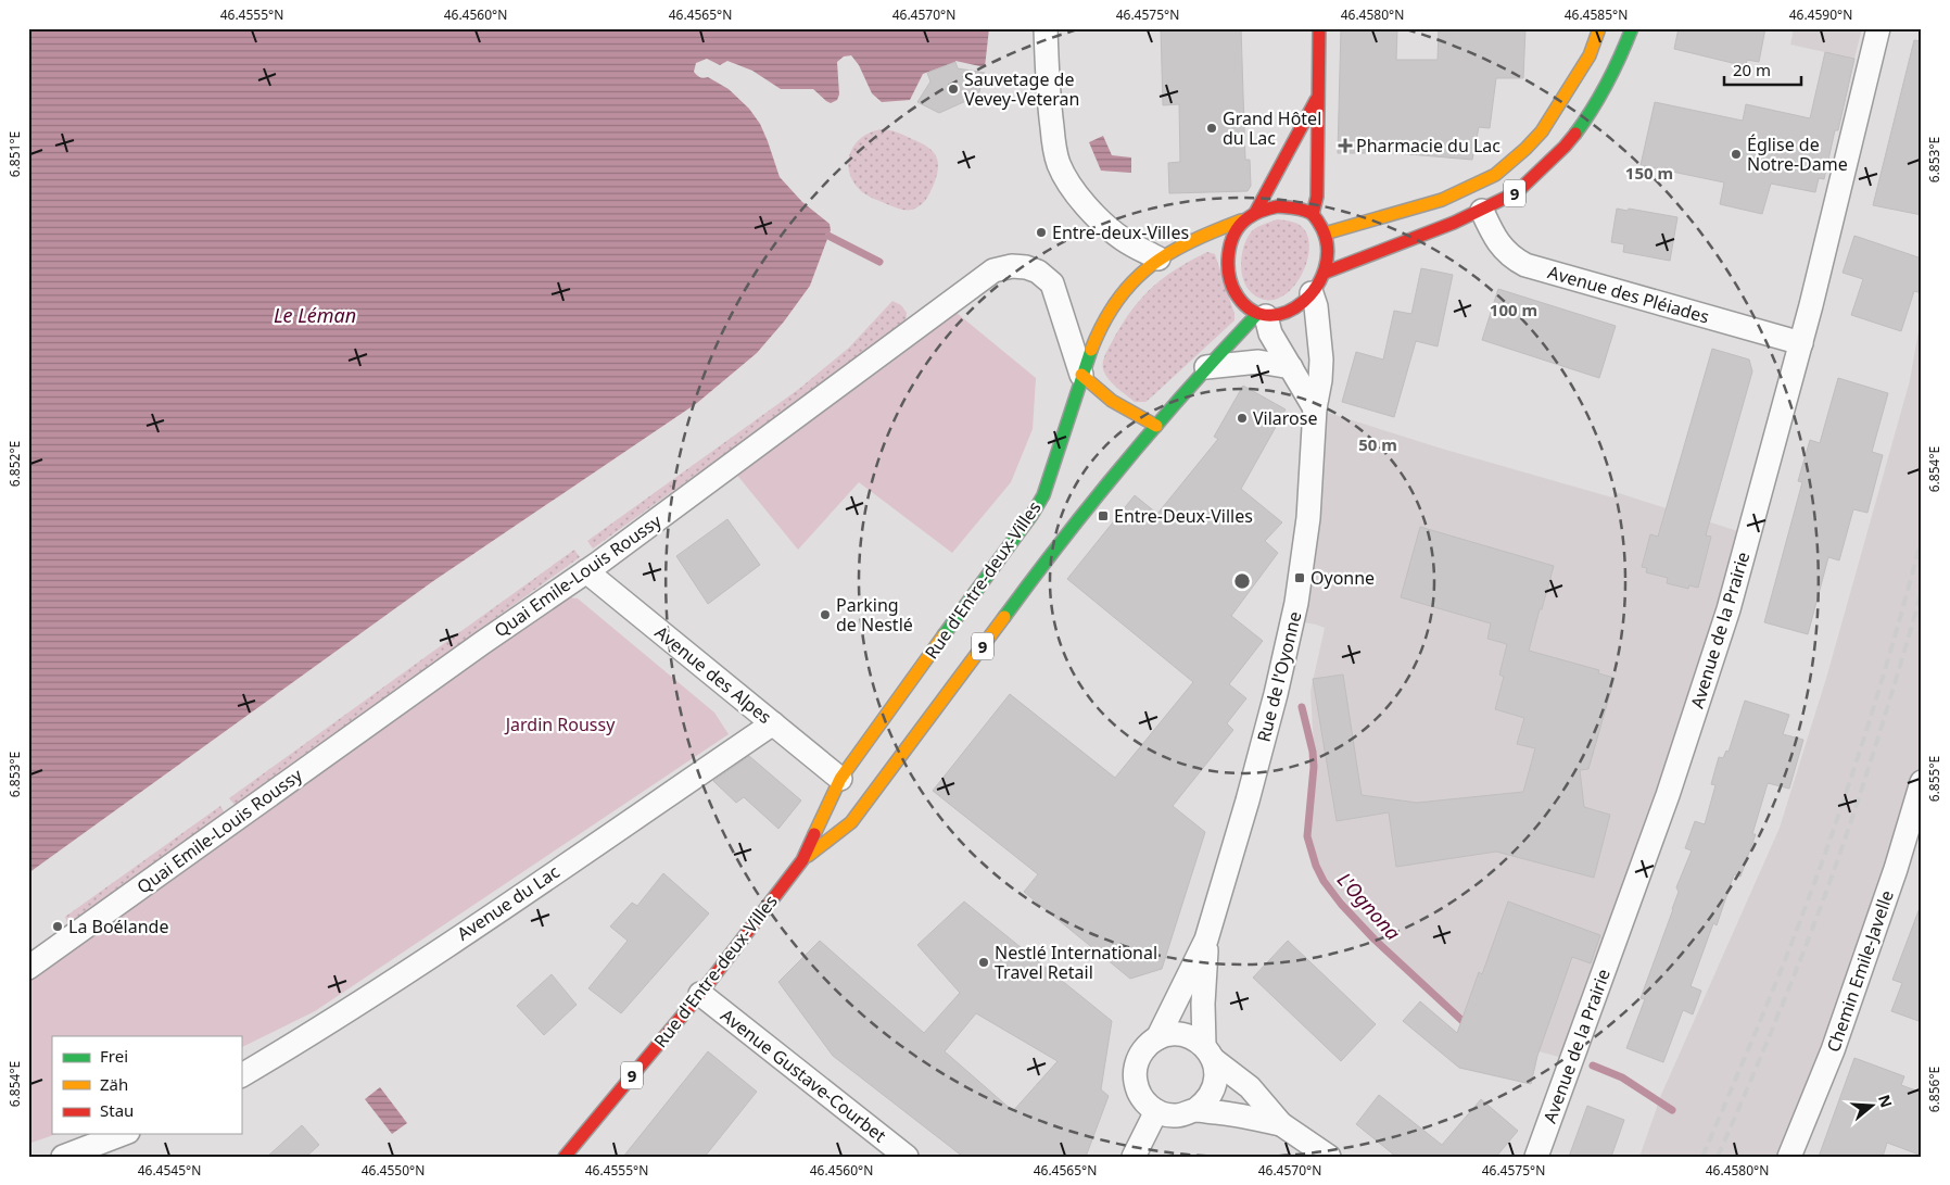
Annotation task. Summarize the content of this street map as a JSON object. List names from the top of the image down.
{
  "streets": {
    "main road": ["9", "Rue d'Entre-deux-Villes"],
    "street": [
      "Avenue des Pléiades",
      "Quai Emile-Louis Roussy",
      "Avenue de la Prairie",
      "Avenue des Alpes",
      "Rue de l'Oyonne",
      "Avenue du Lac",
      "Chemin Emile-Javelle",
      "Avenue Gustave-Courbet"
    ]
  },
  "crossings": [
    ["9", "Avenue des Pléiades"],
    ["9", "Rue d'Entre-deux-Villes"],
    ["9", "Rue de l'Oyonne"],
    ["Avenue des Pléiades", "Avenue de la Prairie"],
    ["Quai Emile-Louis Roussy", "Rue d'Entre-deux-Villes"],
    ["Quai Emile-Louis Roussy", "Avenue des Alpes"],
    ["Rue d'Entre-deux-Villes", "Avenue des Alpes"],
    ["Rue d'Entre-deux-Villes", "Rue de l'Oyonne"],
    ["Rue d'Entre-deux-Villes", "Avenue Gustave-Courbet"],
    ["Avenue des Alpes", "Avenue du Lac"]
  ],
  "water": ["Le Léman", "L'Ognona"],
  "parks": ["Jardin Roussy"],
  "places": {
    "other": [
      "Sauvetage de Vevey-Veteran",
      "Grand Hôtel du Lac",
      "Église de Notre-Dame",
      "Entre-deux-Villes",
      "Vilarose",
      "Parking de Nestlé",
      "La Boélande",
      "Nestlé International Travel Retail"
    ],
    "health": ["Pharmacie du Lac"],
    "transit": ["Entre-Deux-Villes", "Oyonne"]
  },
  "legend": ["Frei", "Zäh", "Stau"],
  "scale_bar": "20 m",
  "north": "right",
  "coordinates": [
    "46.4555°N",
    "46.4560°N",
    "46.4565°N",
    "46.4570°N",
    "46.4575°N",
    "46.4580°N",
    "46.4585°N",
    "46.4590°N",
    "6.851°E",
    "6.853°E",
    "6.852°E",
    "6.854°E",
    "6.855°E",
    "6.856°E",
    "46.4545°N",
    "46.4550°N"
  ],
  "rings": ["150 m", "100 m", "50 m"]
}
